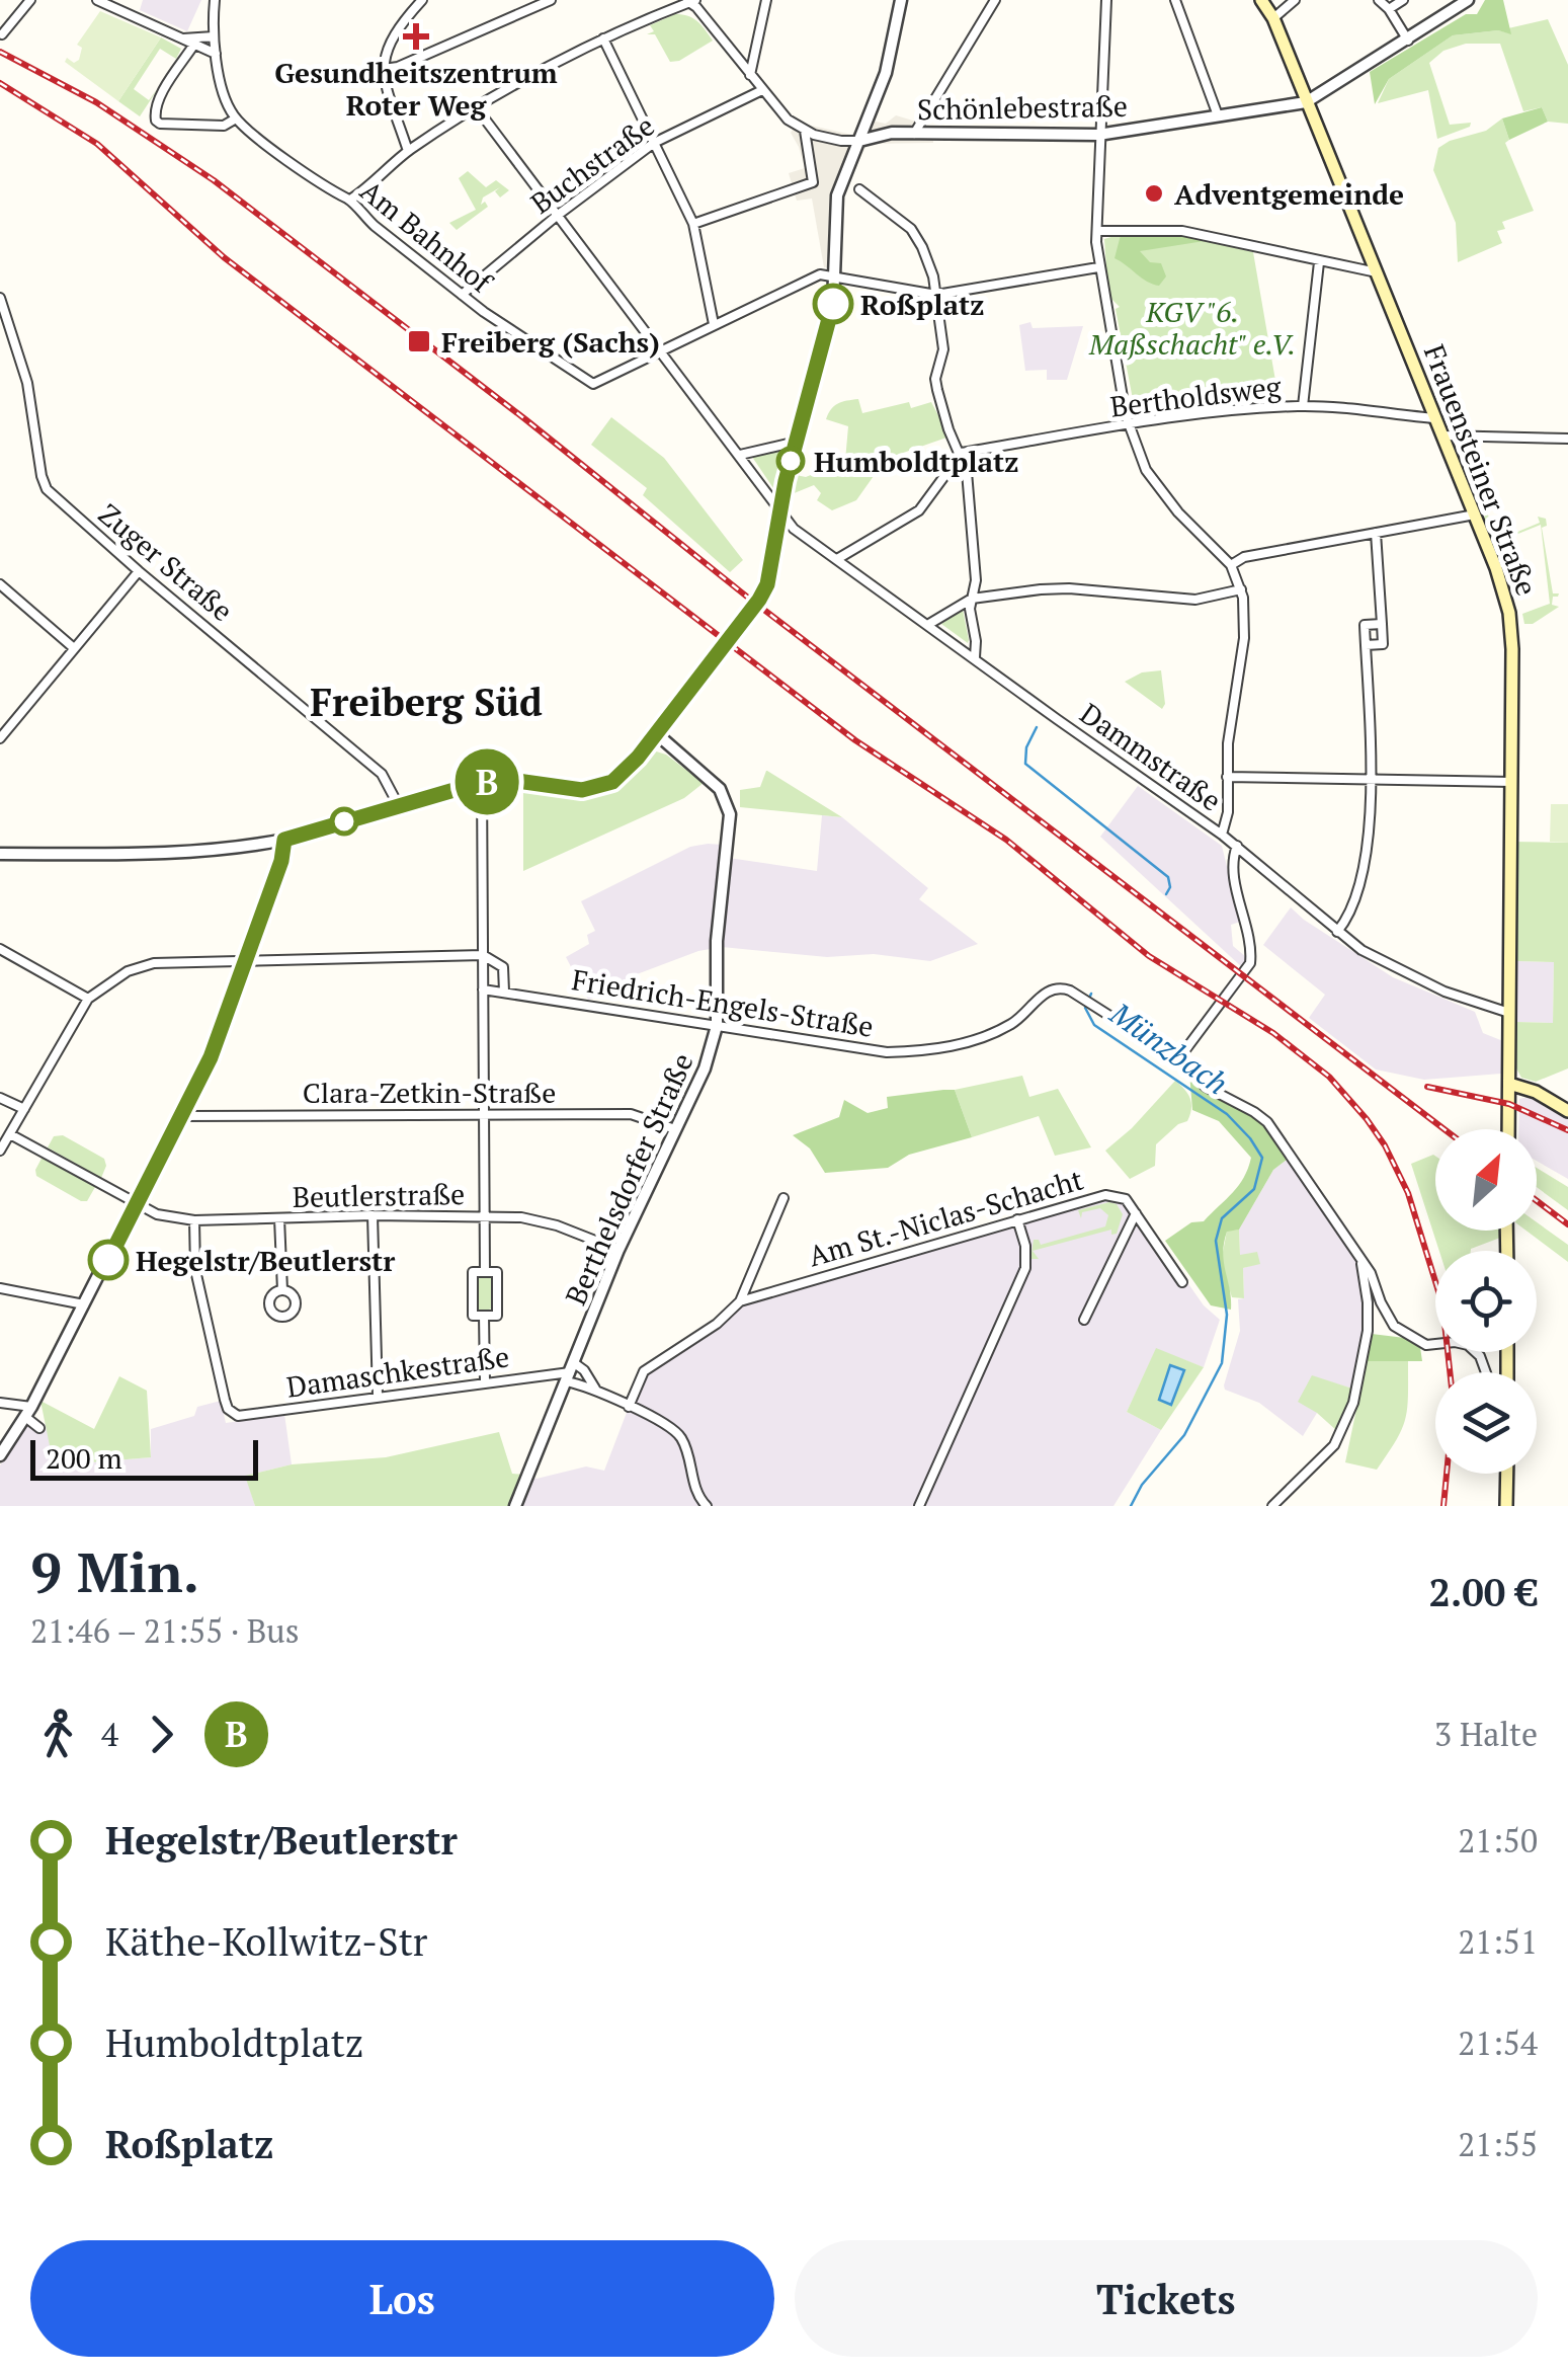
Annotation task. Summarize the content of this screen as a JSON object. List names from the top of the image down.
{
  "streets": {
    "main road": ["Frauensteiner Straße"],
    "street": [
      "Schönlebestraße",
      "Buchstraße",
      "Am Bahnhof",
      "Bertholdsweg",
      "Zuger Straße",
      "Dammstraße",
      "Friedrich-Engels-Straße",
      "Clara-Zetkin-Straße",
      "Berthelsdorfer Straße",
      "Beutlerstraße",
      "Am St.-Niclas-Schacht",
      "Damaschkestraße"
    ]
  },
  "crossings": [
    ["Schönlebestraße", "Frauensteiner Straße"],
    ["Buchstraße", "Am Bahnhof"],
    ["Buchstraße", "Dammstraße"],
    ["Am Bahnhof", "Dammstraße"],
    ["Bertholdsweg", "Frauensteiner Straße"],
    ["Frauensteiner Straße", "Dammstraße"],
    ["Friedrich-Engels-Straße", "Berthelsdorfer Straße"],
    ["Clara-Zetkin-Straße", "Berthelsdorfer Straße"],
    ["Berthelsdorfer Straße", "Beutlerstraße"],
    ["Berthelsdorfer Straße", "Damaschkestraße"],
    ["Beutlerstraße", "Damaschkestraße"]
  ],
  "districts": ["Freiberg Süd"],
  "water": ["Münzbach"],
  "parks": ["KGV \"6. Maßschacht\" e.V."],
  "places": {
    "health": ["Gesundheitszentrum Roter Weg"],
    "other": [
      "Adventgemeinde",
      "Roßplatz",
      "Humboldtplatz",
      "Hegelstr/Beutlerstr"
    ],
    "transit": ["Freiberg (Sachs)"]
  },
  "lines": ["bus line B"],
  "scale_bar": "200 m",
  "north": "top right",
  "page": {
    "on_map": "B",
    "scale": "200 m",
    "heading": ["9 Min.", "21:46 – 21:55 · Bus", "2.00 €"],
    "legs": ["4", "B", "3 Halte"],
    "list": [
      {
        "name": "Hegelstr/Beutlerstr",
        "value": "21:50"
      },
      {
        "name": "Käthe-Kollwitz-Str",
        "value": "21:51"
      },
      {
        "name": "Humboldtplatz",
        "value": "21:54"
      },
      {
        "name": "Roßplatz",
        "value": "21:55"
      }
    ],
    "buttons": ["Los", "Tickets"]
  }
}
